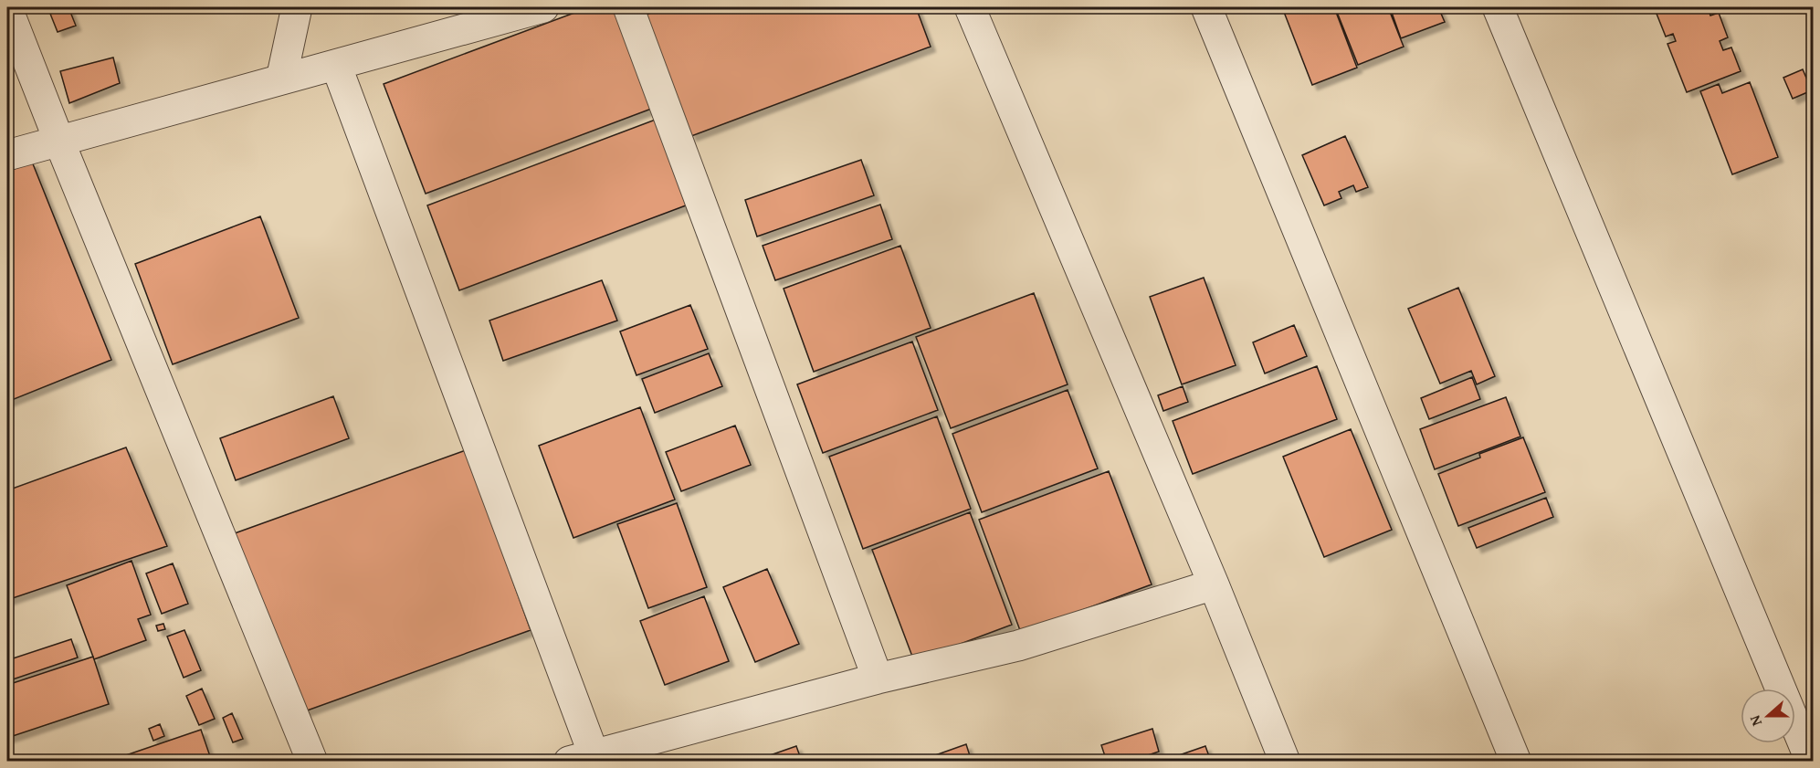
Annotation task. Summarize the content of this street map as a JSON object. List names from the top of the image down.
{
  "north": "left"
}
